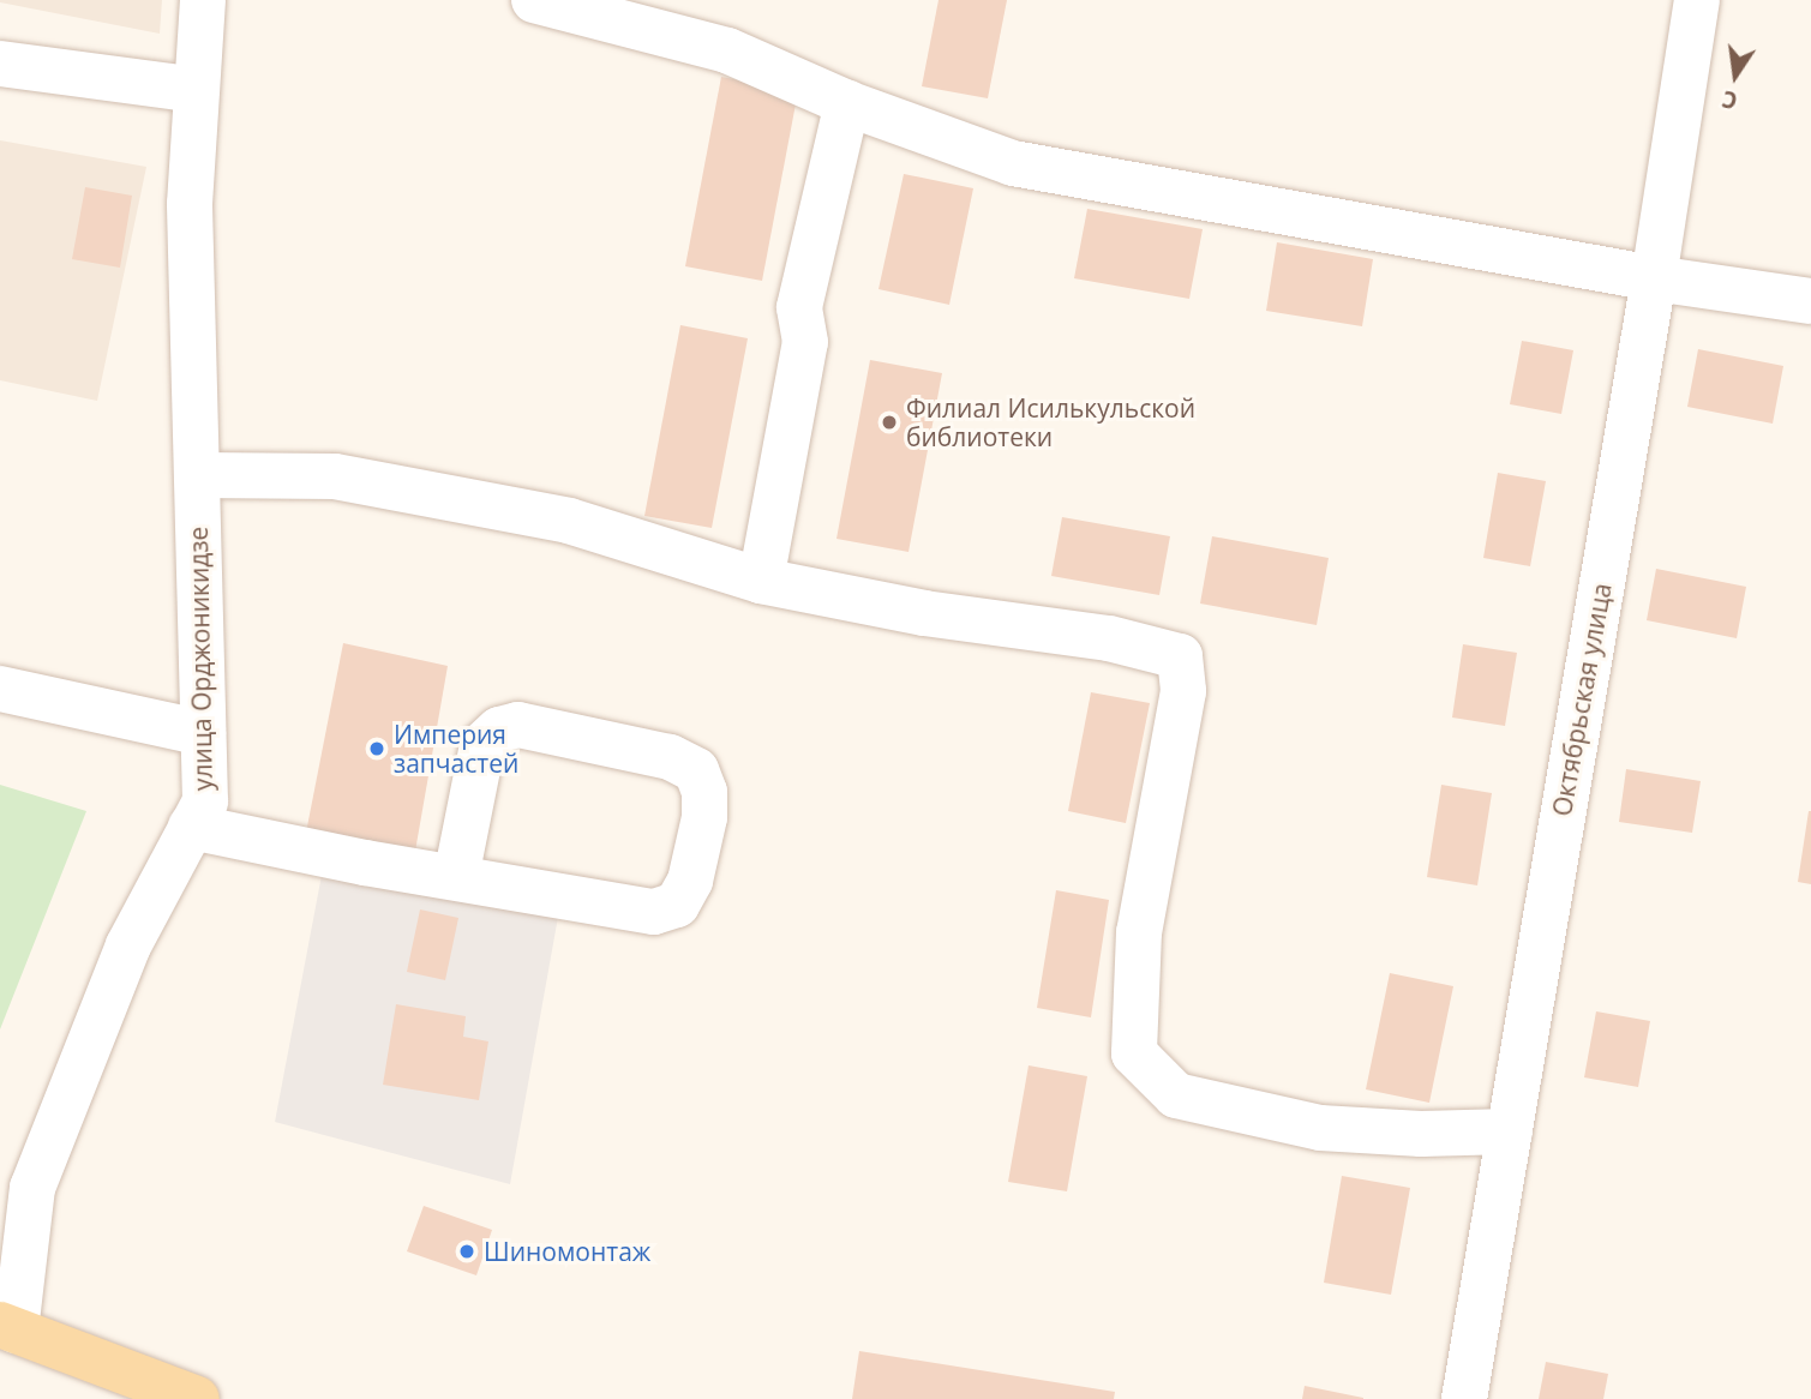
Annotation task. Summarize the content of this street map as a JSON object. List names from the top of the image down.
{
  "streets": {
    "street": ["улица Орджоникидзе", "Октябрьская улица"]
  },
  "places": ["Филиал Исилькульской библиотеки", "Империя запчастей", "Шиномонтаж"],
  "north": "bottom"
}
